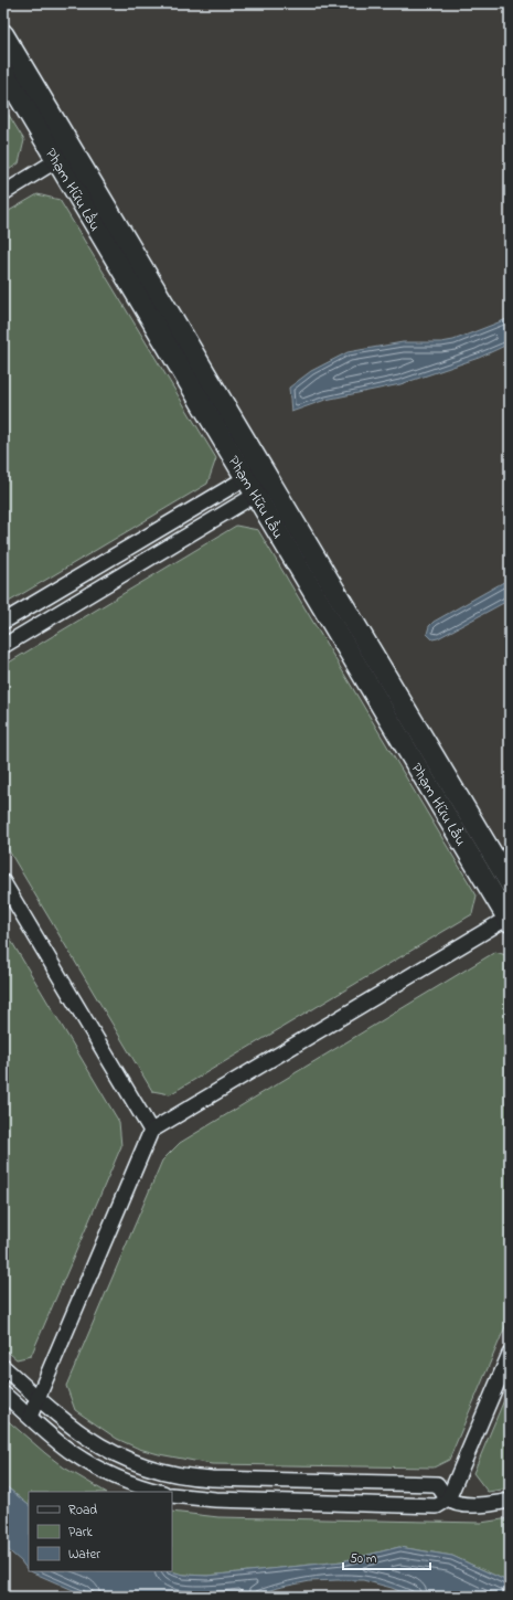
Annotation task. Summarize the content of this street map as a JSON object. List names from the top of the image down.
{
  "streets": {
    "main road": ["Phạm Hữu Lầu"]
  },
  "legend": ["Road", "Park", "Water"],
  "scale_bar": "50 m"
}
